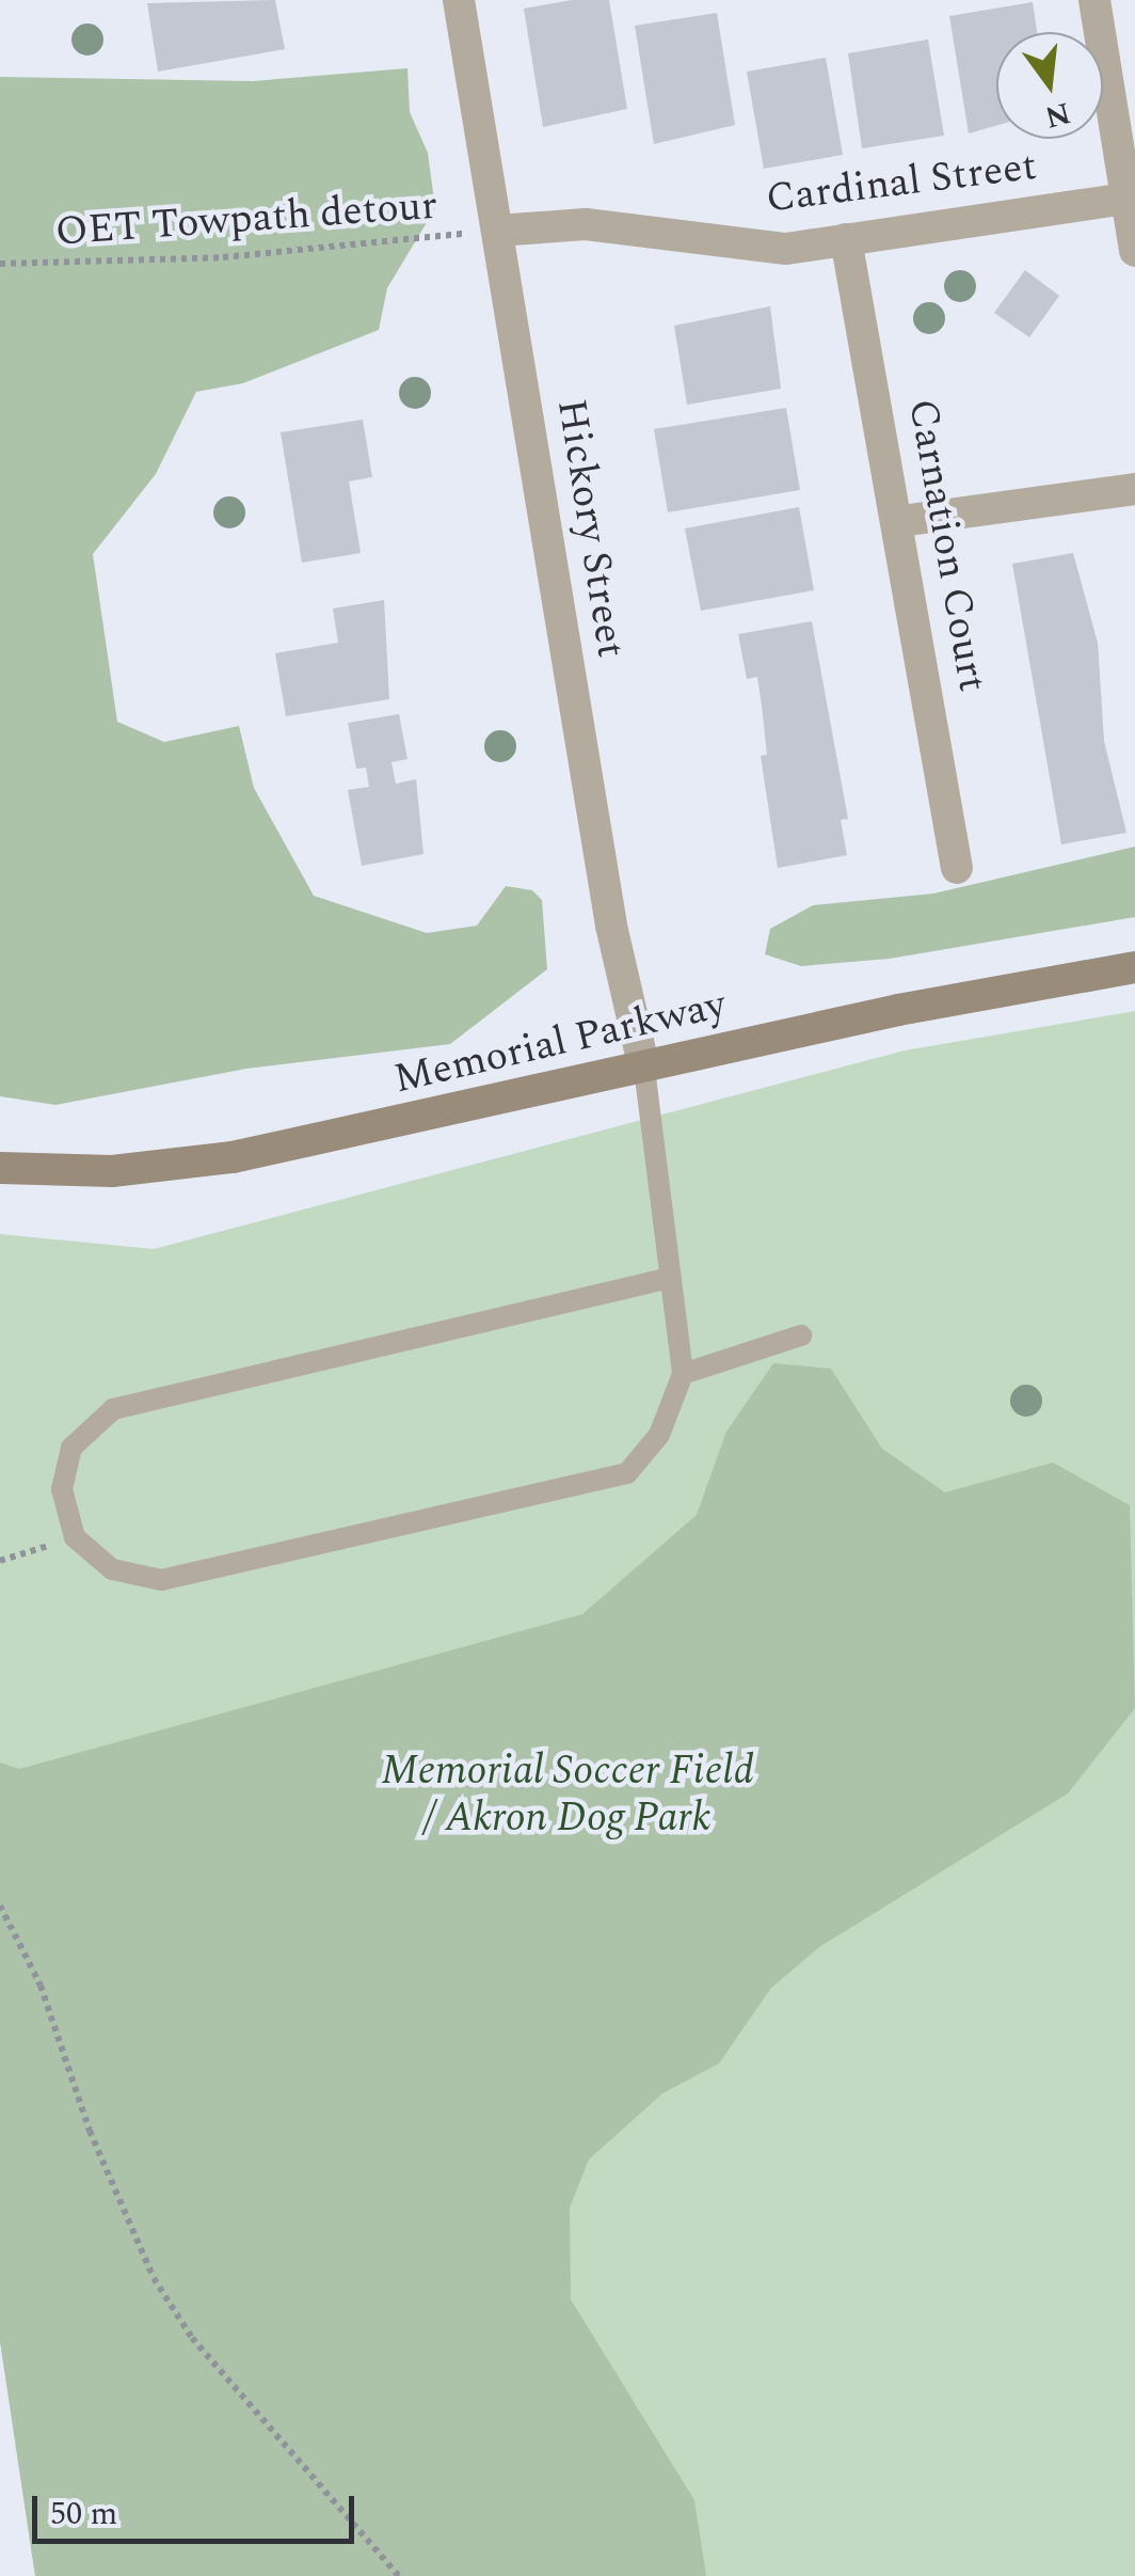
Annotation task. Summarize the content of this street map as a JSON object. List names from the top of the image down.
{
  "streets": {
    "main road": ["Memorial Parkway"],
    "street": ["Cardinal Street", "Hickory Street", "Carnation Court"],
    "path": ["OET Towpath detour"]
  },
  "crossings": [
    ["Cardinal Street", "OET Towpath detour"],
    ["Cardinal Street", "Hickory Street"],
    ["Cardinal Street", "Carnation Court"],
    ["OET Towpath detour", "Hickory Street"],
    ["Hickory Street", "Memorial Parkway"]
  ],
  "parks": ["Memorial Soccer Field / Akron Dog Park"],
  "scale_bar": "50 m",
  "north": "bottom"
}
